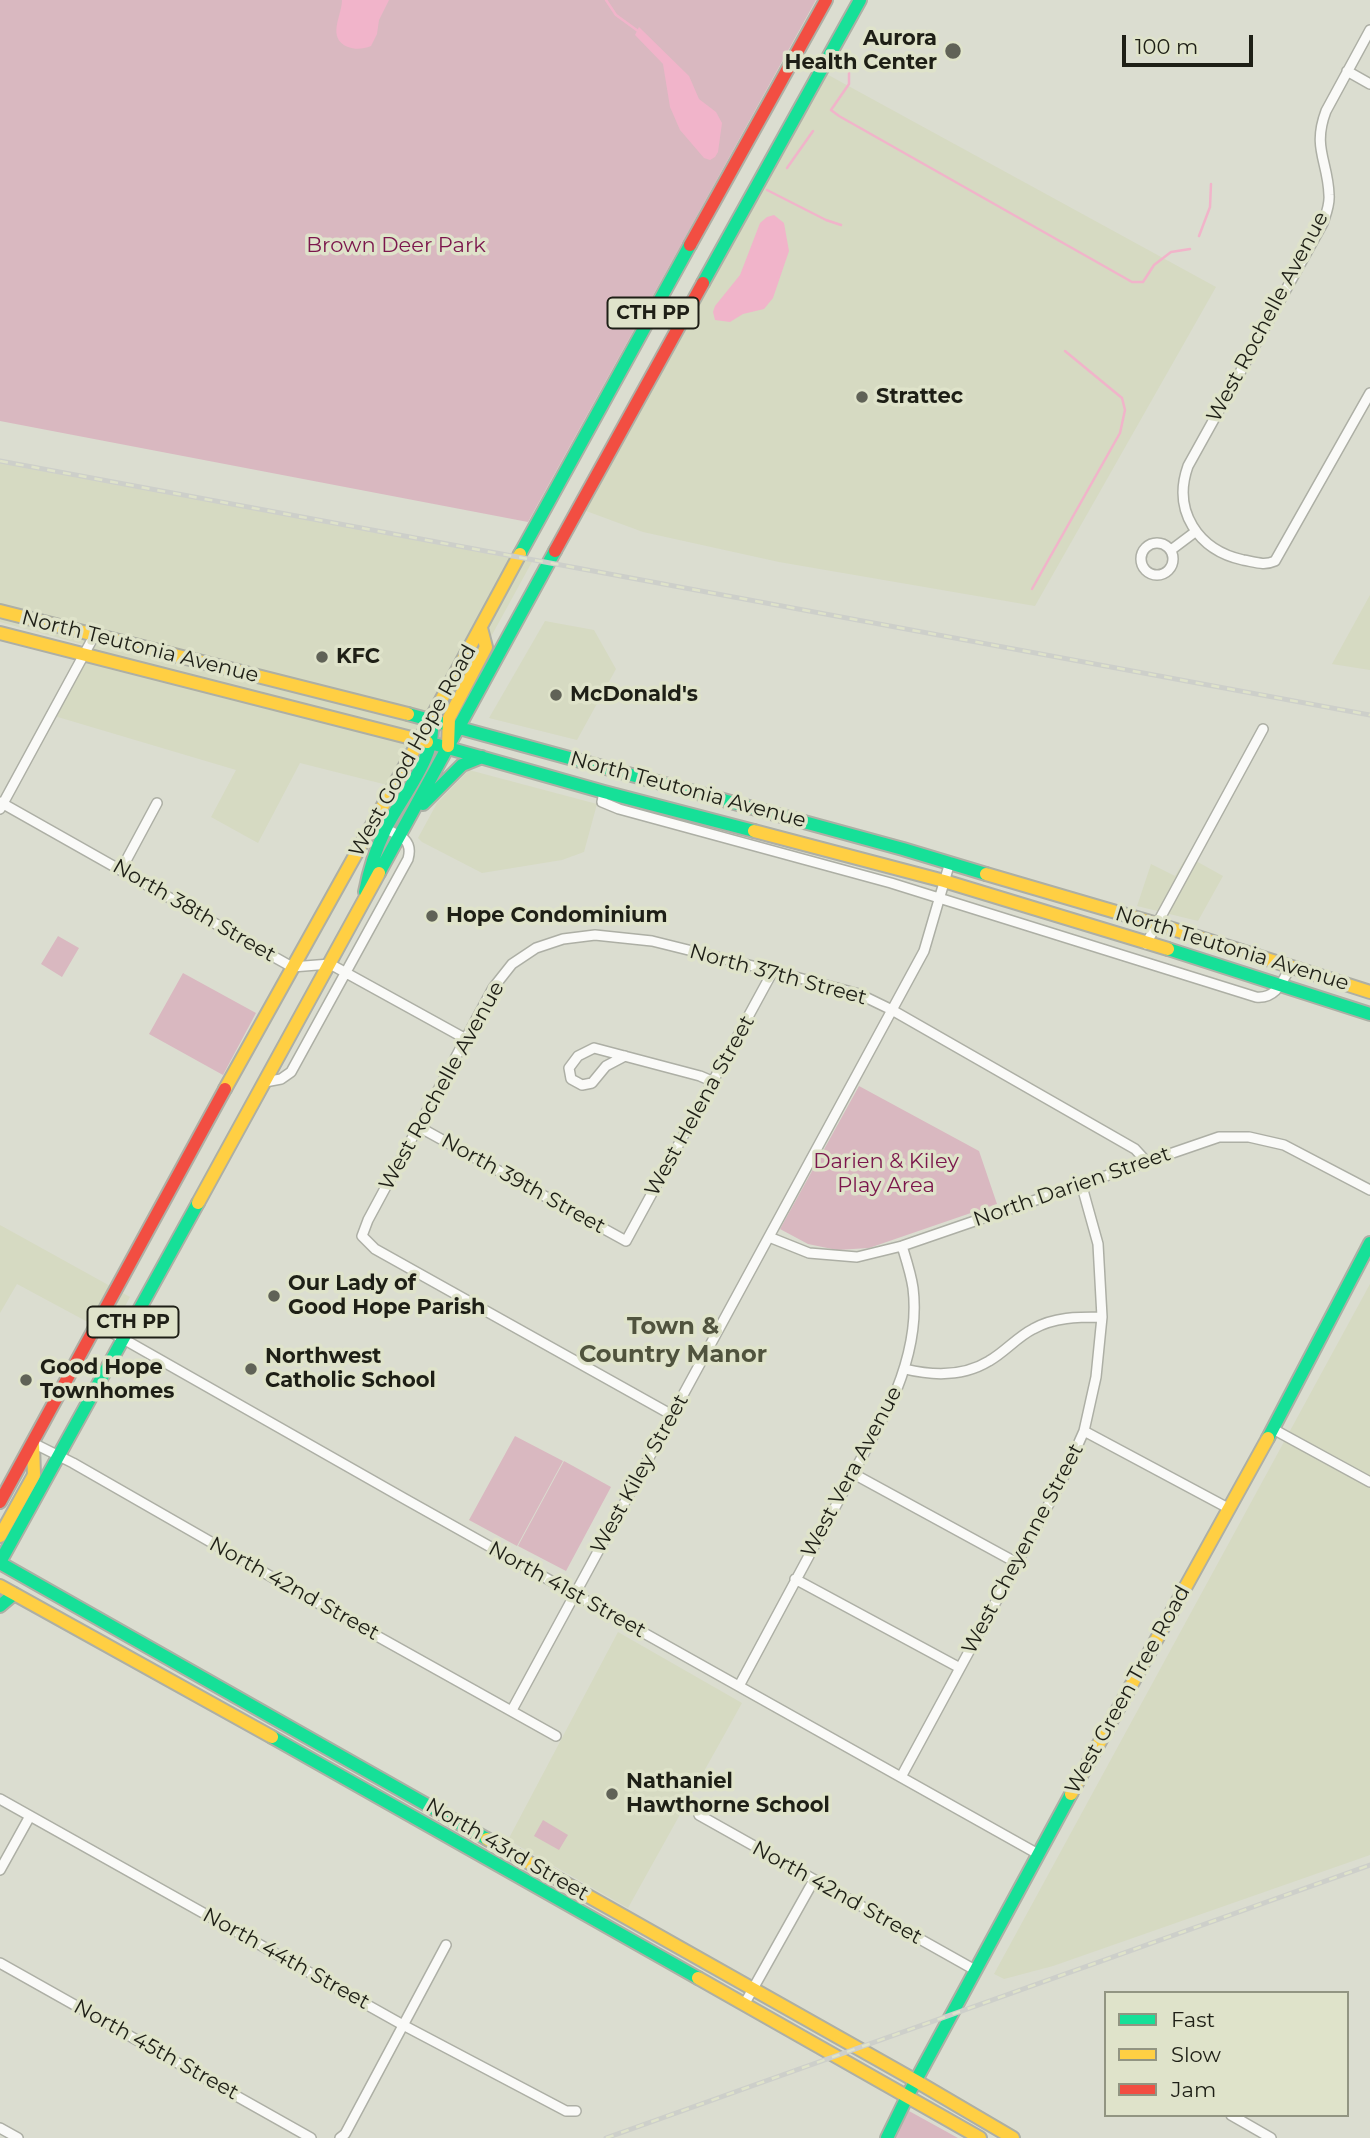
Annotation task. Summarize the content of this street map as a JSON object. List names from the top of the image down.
{
  "streets": {
    "main road": [
      "CTH PP",
      "North Teutonia Avenue",
      "West Good Hope Road",
      "West Green Tree Road",
      "North 43rd Street"
    ],
    "street": [
      "West Rochelle Avenue",
      "North 38th Street",
      "North 37th Street",
      "West Helena Street",
      "North 39th Street",
      "North Darien Street",
      "West Vera Avenue",
      "West Kiley Street",
      "West Cheyenne Street",
      "North 42nd Street",
      "North 41st Street",
      "North 44th Street",
      "North 45th Street"
    ]
  },
  "crossings": [
    ["West Rochelle Avenue", "North 37th Street"],
    ["West Rochelle Avenue", "North 39th Street"],
    ["West Rochelle Avenue", "West Kiley Street"],
    ["North Teutonia Avenue", "West Good Hope Road"],
    ["North Teutonia Avenue", "West Kiley Street"],
    ["West Good Hope Road", "North 38th Street"],
    ["West Good Hope Road", "North 42nd Street"],
    ["West Good Hope Road", "North 41st Street"],
    ["West Good Hope Road", "North 43rd Street"],
    ["North 37th Street", "West Helena Street"],
    ["North 37th Street", "North Darien Street"],
    ["North 37th Street", "West Kiley Street"],
    ["West Helena Street", "North 39th Street"],
    ["North Darien Street", "West Vera Avenue"],
    ["North Darien Street", "West Kiley Street"],
    ["North Darien Street", "West Cheyenne Street"],
    ["West Vera Avenue", "North 41st Street"],
    ["West Kiley Street", "North 42nd Street"],
    ["West Kiley Street", "North 41st Street"],
    ["West Cheyenne Street", "North 41st Street"],
    ["North 42nd Street", "West Green Tree Road"],
    ["North 41st Street", "West Green Tree Road"],
    ["West Green Tree Road", "North 43rd Street"]
  ],
  "districts": ["Town & Country Manor"],
  "parks": ["Brown Deer Park", "Darien & Kiley Play Area"],
  "places": [
    "Aurora Health Center",
    "Strattec",
    "KFC",
    "McDonald's",
    "Hope Condominium",
    "Our Lady of Good Hope Parish",
    "Northwest Catholic School",
    "Good Hope Townhomes",
    "Nathaniel Hawthorne School"
  ],
  "legend": ["Fast", "Slow", "Jam"],
  "scale_bar": "100 m"
}
